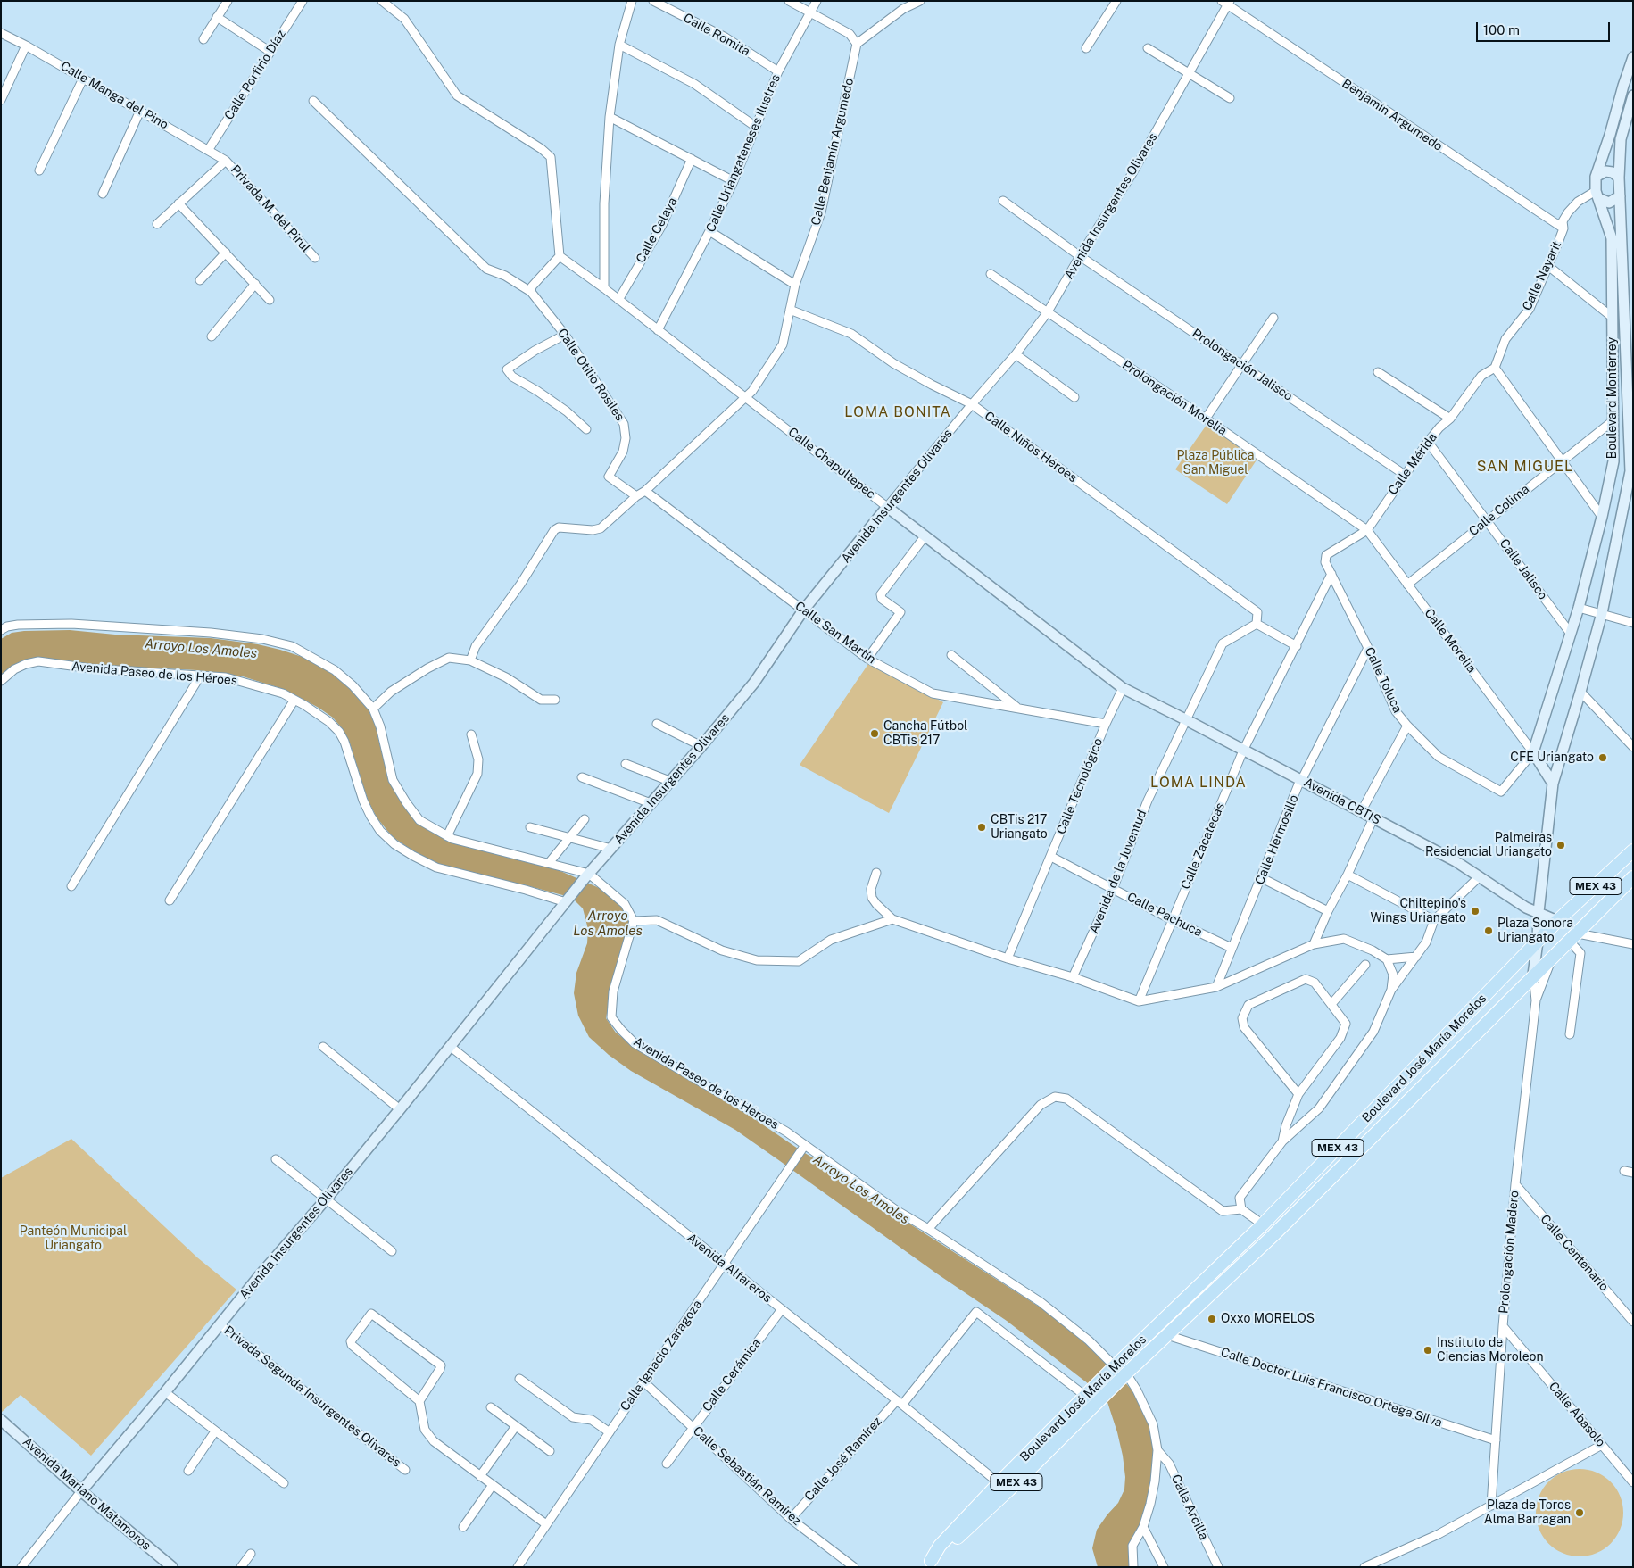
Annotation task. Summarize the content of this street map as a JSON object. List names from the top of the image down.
{
  "streets": {
    "main road": ["MEX 43", "Boulevard José María Morelos"],
    "street": [
      "Calle Romita",
      "Calle Porfirio Díaz",
      "Calle Manga del Pino",
      "Benjamín Argumedo",
      "Calle Benjamín Argumedo",
      "Calle Uriangateneses Ilustres",
      "Avenida Insurgentes Olivares",
      "Privada M. del Pirul",
      "Calle Celaya",
      "Calle Nayarit",
      "Prolongación Jalisco",
      "Calle Otilio Rosiles",
      "Prolongación Morelia",
      "Boulevard Monterrey",
      "Calle Niños Héroes",
      "Calle Chapultepec",
      "Calle Mérida",
      "Calle Colima",
      "Calle Jalisco",
      "Calle San Martín",
      "Calle Morelia",
      "Avenida Paseo de los Héroes",
      "Calle Toluca",
      "Calle Tecnológico",
      "Avenida CBTIS",
      "Calle Hermosillo",
      "Calle Zacatecas",
      "Avenida de la Juventud",
      "Calle Pachuca",
      "Prolongación Madero",
      "Calle Centenario",
      "Avenida Alfareros",
      "Calle Ignacio Zaragoza",
      "Calle Cerámica",
      "Calle Doctor Luis Francisco Ortega Silva",
      "Privada Segunda Insurgentes Olivares",
      "Calle Abasolo",
      "Calle José Ramírez",
      "Calle Sebastián Ramírez",
      "Avenida Mariano Matamoros",
      "Calle Arcilla"
    ]
  },
  "crossings": [
    ["Calle Romita", "Calle Uriangateneses Ilustres"],
    ["Calle Porfirio Díaz", "Calle Manga del Pino"],
    ["Calle Manga del Pino", "Privada M. del Pirul"],
    ["Benjamín Argumedo", "Avenida Insurgentes Olivares"],
    ["Benjamín Argumedo", "Calle Nayarit"],
    ["Calle Benjamín Argumedo", "Calle Otilio Rosiles"],
    ["Calle Benjamín Argumedo", "Calle Niños Héroes"],
    ["Calle Benjamín Argumedo", "Calle Chapultepec"],
    ["Calle Benjamín Argumedo", "Calle San Martín"],
    ["Calle Uriangateneses Ilustres", "Calle Chapultepec"],
    ["Avenida Insurgentes Olivares", "Prolongación Jalisco"],
    ["Avenida Insurgentes Olivares", "Prolongación Morelia"],
    ["Avenida Insurgentes Olivares", "Calle Niños Héroes"],
    ["Avenida Insurgentes Olivares", "Calle Chapultepec"],
    ["Avenida Insurgentes Olivares", "Calle San Martín"],
    ["Avenida Insurgentes Olivares", "Avenida Paseo de los Héroes"],
    ["Avenida Insurgentes Olivares", "Avenida Alfareros"],
    ["Avenida Insurgentes Olivares", "Privada Segunda Insurgentes Olivares"],
    ["Avenida Insurgentes Olivares", "Avenida Mariano Matamoros"],
    ["Calle Celaya", "Calle Chapultepec"],
    ["Calle Nayarit", "Boulevard Monterrey"],
    ["Calle Nayarit", "Calle Mérida"],
    ["Prolongación Jalisco", "Calle Mérida"],
    ["Prolongación Morelia", "Calle Mérida"],
    ["Prolongación Morelia", "Calle Morelia"],
    ["Boulevard Monterrey", "Calle Colima"],
    ["Boulevard Monterrey", "Calle Jalisco"],
    ["Boulevard Monterrey", "Calle Morelia"],
    ["Boulevard Monterrey", "Calle Toluca"],
    ["Boulevard Monterrey", "Avenida CBTIS"],
    ["Boulevard Monterrey", "Boulevard José María Morelos"],
    ["Boulevard Monterrey", "Prolongación Madero"],
    ["Calle Niños Héroes", "Avenida de la Juventud"],
    ["Calle Chapultepec", "Calle Tecnológico"],
    ["Calle Chapultepec", "Avenida CBTIS"],
    ["Calle Mérida", "Calle Jalisco"],
    ["Calle Mérida", "Calle Morelia"],
    ["Calle Mérida", "Calle Toluca"],
    ["Calle Colima", "Calle Jalisco"],
    ["Calle Colima", "Calle Morelia"],
    ["Calle San Martín", "Calle Tecnológico"],
    ["Calle Morelia", "Calle Toluca"],
    ["Avenida Paseo de los Héroes", "Boulevard José María Morelos"],
    ["Avenida Paseo de los Héroes", "Calle Ignacio Zaragoza"],
    ["Calle Toluca", "Calle Hermosillo"],
    ["Calle Toluca", "Calle Zacatecas"],
    ["Calle Tecnológico", "Avenida CBTIS"],
    ["Calle Tecnológico", "Calle Pachuca"],
    ["Avenida CBTIS", "Calle Hermosillo"],
    ["Avenida CBTIS", "Calle Zacatecas"],
    ["Avenida CBTIS", "Avenida de la Juventud"],
    ["Avenida CBTIS", "Boulevard José María Morelos"],
    ["Calle Hermosillo", "Calle Pachuca"],
    ["Calle Zacatecas", "Calle Pachuca"],
    ["Avenida de la Juventud", "Calle Pachuca"],
    ["Boulevard José María Morelos", "Prolongación Madero"],
    ["Boulevard José María Morelos", "Avenida Alfareros"],
    ["Boulevard José María Morelos", "Calle Doctor Luis Francisco Ortega Silva"],
    ["Boulevard José María Morelos", "Calle José Ramírez"],
    ["Prolongación Madero", "Calle Centenario"],
    ["Prolongación Madero", "Calle Doctor Luis Francisco Ortega Silva"],
    ["Prolongación Madero", "Calle Abasolo"],
    ["Avenida Alfareros", "Calle Ignacio Zaragoza"],
    ["Avenida Alfareros", "Calle Cerámica"],
    ["Avenida Alfareros", "Calle José Ramírez"],
    ["Calle Ignacio Zaragoza", "Calle Sebastián Ramírez"],
    ["Calle Cerámica", "Calle Sebastián Ramírez"],
    ["Calle José Ramírez", "Calle Sebastián Ramírez"]
  ],
  "districts": ["LOMA BONITA", "SAN MIGUEL", "LOMA LINDA"],
  "water": ["Arroyo Los Amoles"],
  "parks": ["Plaza Pública San Miguel", "Panteón Municipal Uriangato"],
  "places": [
    "Cancha Fútbol CBTis 217",
    "CFE Uriangato",
    "CBTis 217 Uriangato",
    "Palmeiras Residencial Uriangato",
    "Chiltepino's Wings Uriangato",
    "Plaza Sonora Uriangato",
    "Oxxo MORELOS",
    "Instituto de Ciencias Moroleon",
    "Plaza de Toros Alma Barragan"
  ],
  "scale_bar": "100 m"
}
